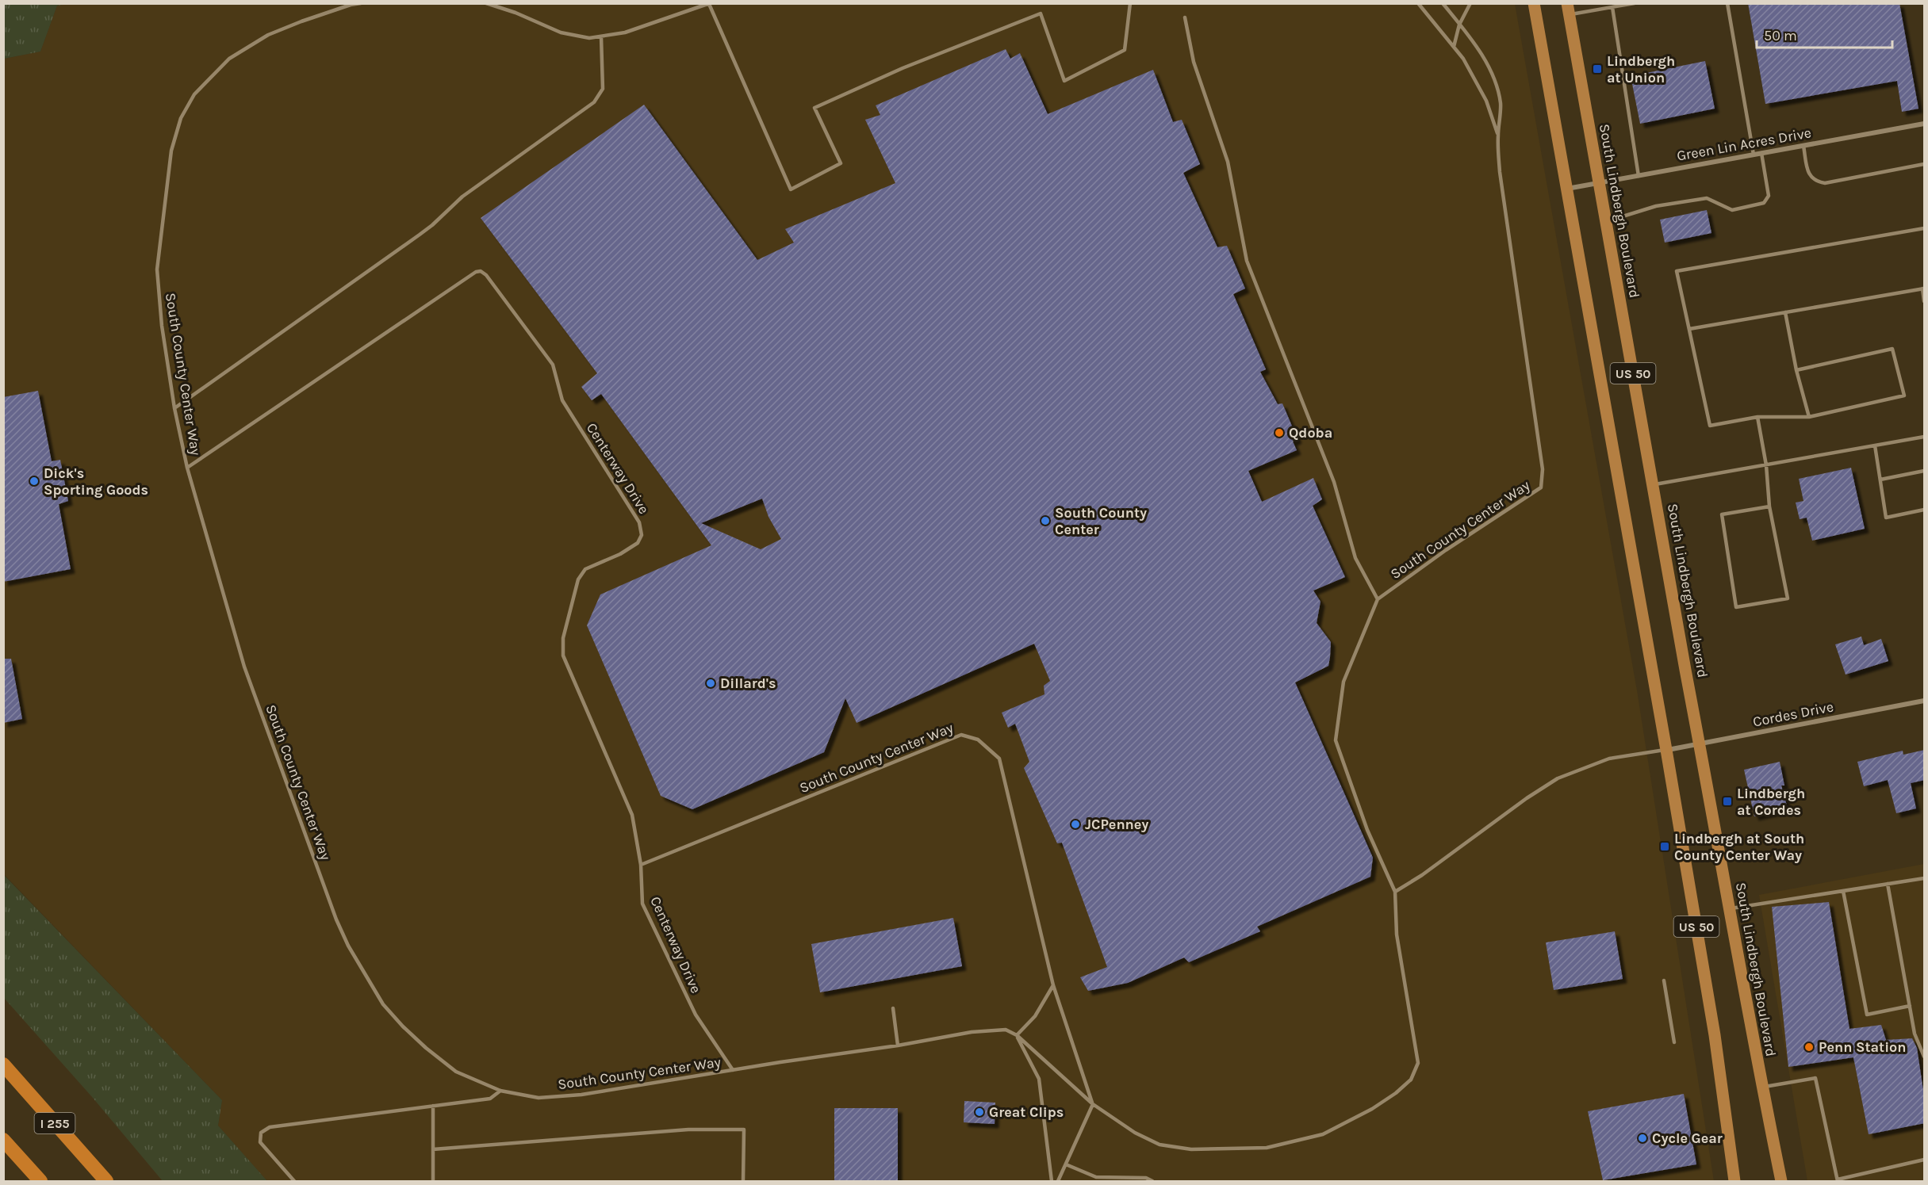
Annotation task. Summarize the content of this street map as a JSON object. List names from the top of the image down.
{
  "streets": {
    "highway": ["I 255"],
    "main road": ["South Lindbergh Boulevard", "US 50"],
    "street": ["Green Lin Acres Drive", "Cordes Drive"],
    "lane": ["South County Center Way", "Centerway Drive"]
  },
  "crossings": [
    ["Green Lin Acres Drive", "South Lindbergh Boulevard"],
    ["Green Lin Acres Drive", "US 50"],
    ["South Lindbergh Boulevard", "Cordes Drive"],
    ["US 50", "Cordes Drive"],
    ["South County Center Way", "Centerway Drive"]
  ],
  "places": {
    "transit": ["Lindbergh at Union", "Lindbergh at Cordes", "Lindbergh at South County Center Way"],
    "other": [
      "Qdoba",
      "Dick's Sporting Goods",
      "South County Center",
      "Dillard's",
      "JCPenney",
      "Penn Station",
      "Great Clips",
      "Cycle Gear"
    ]
  },
  "scale_bar": "50 m"
}
